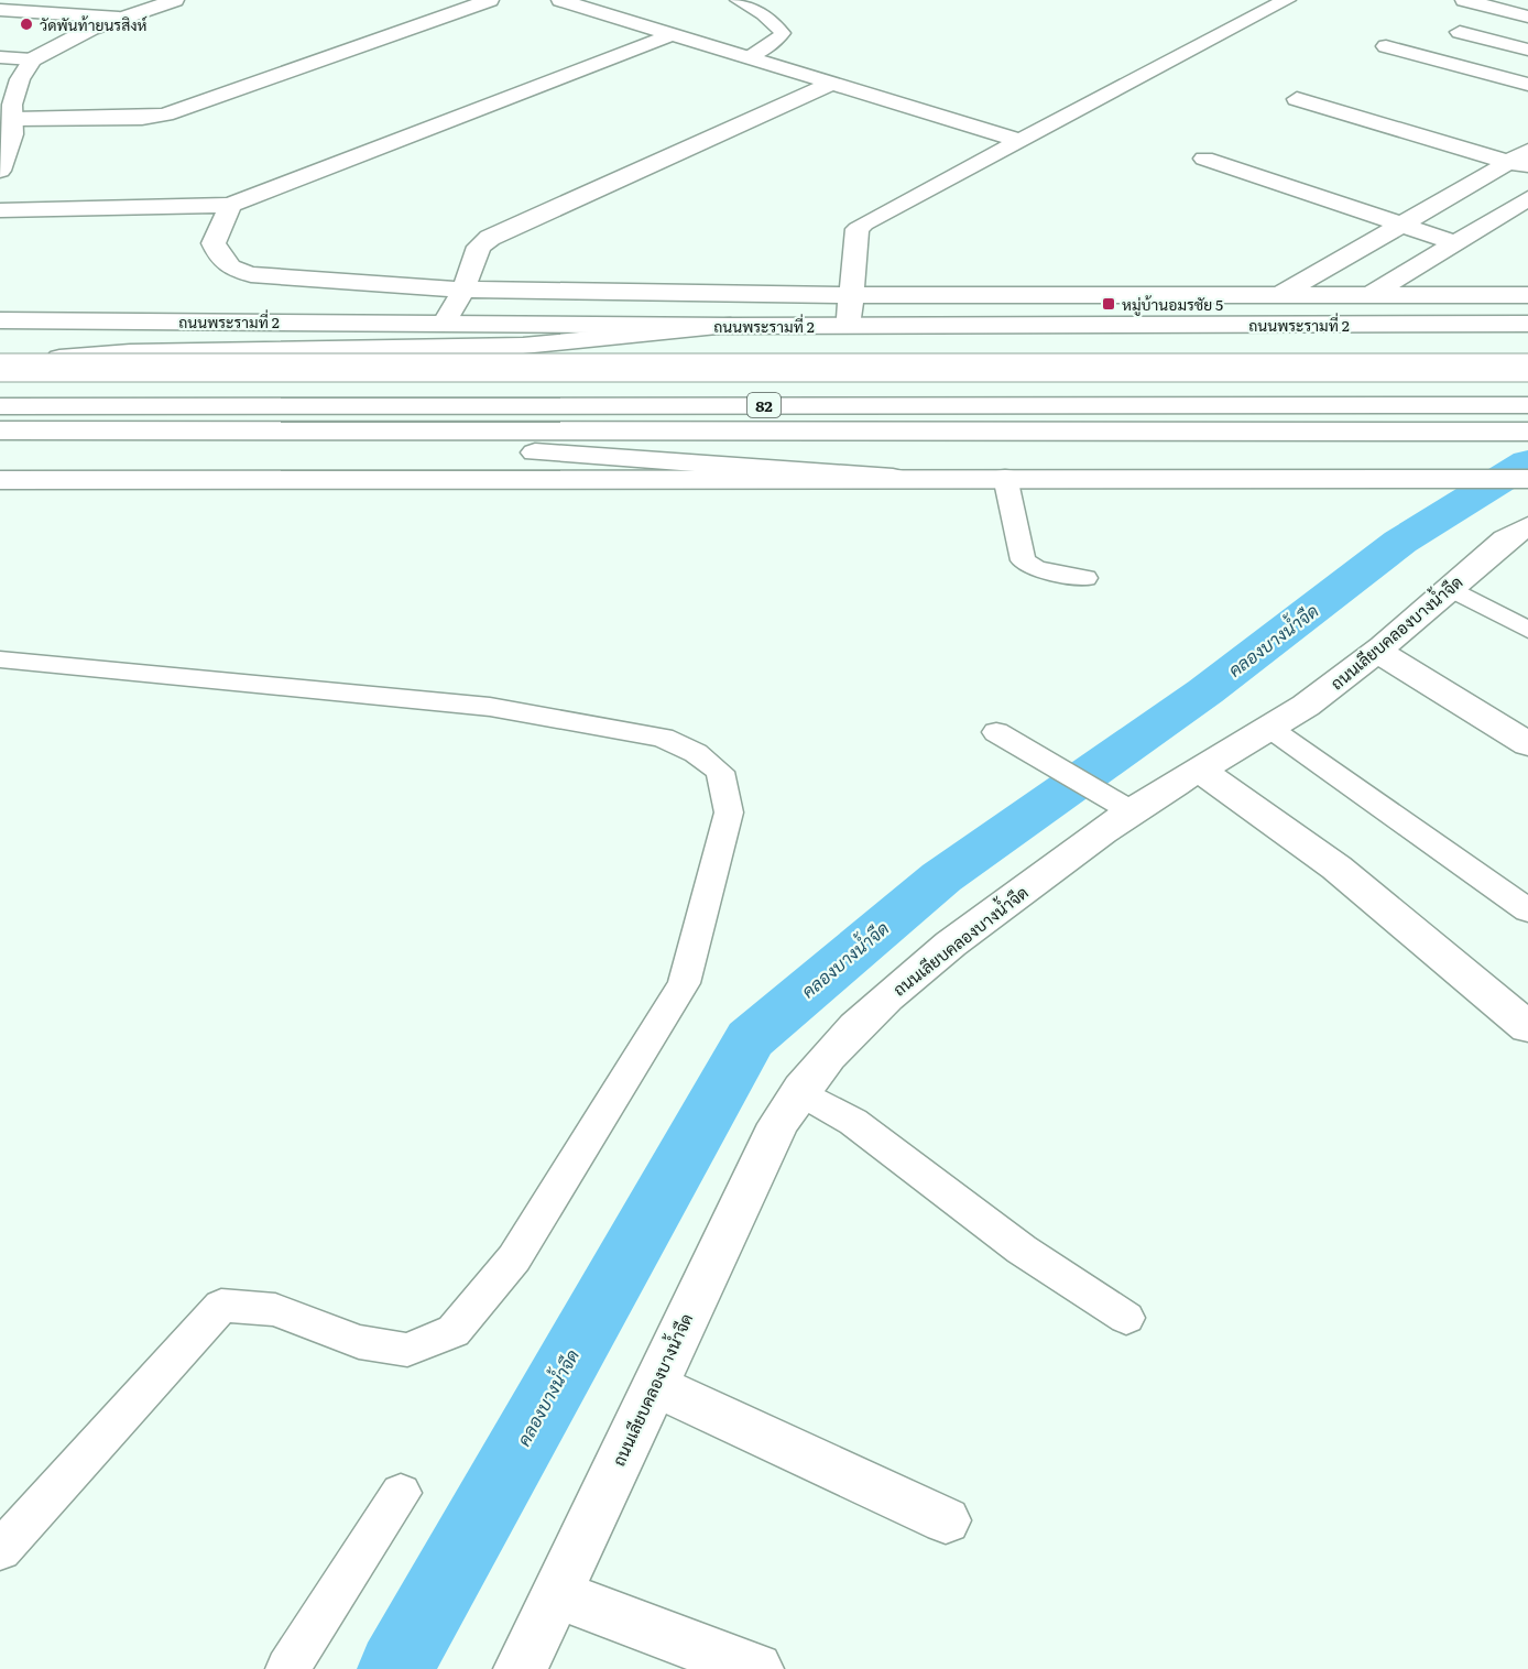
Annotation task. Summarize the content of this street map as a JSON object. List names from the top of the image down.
{
  "streets": {
    "main road": ["ถนนพระรามที่ 2", "82", "ถนนเลียบคลองบางน้ำจืด"]
  },
  "water": ["คลองบางน้ำจืด"],
  "places": {
    "other": ["วัดพันท้ายนรสิงห์"],
    "transit": ["หมู่บ้านอมรชัย 5"]
  }
}
